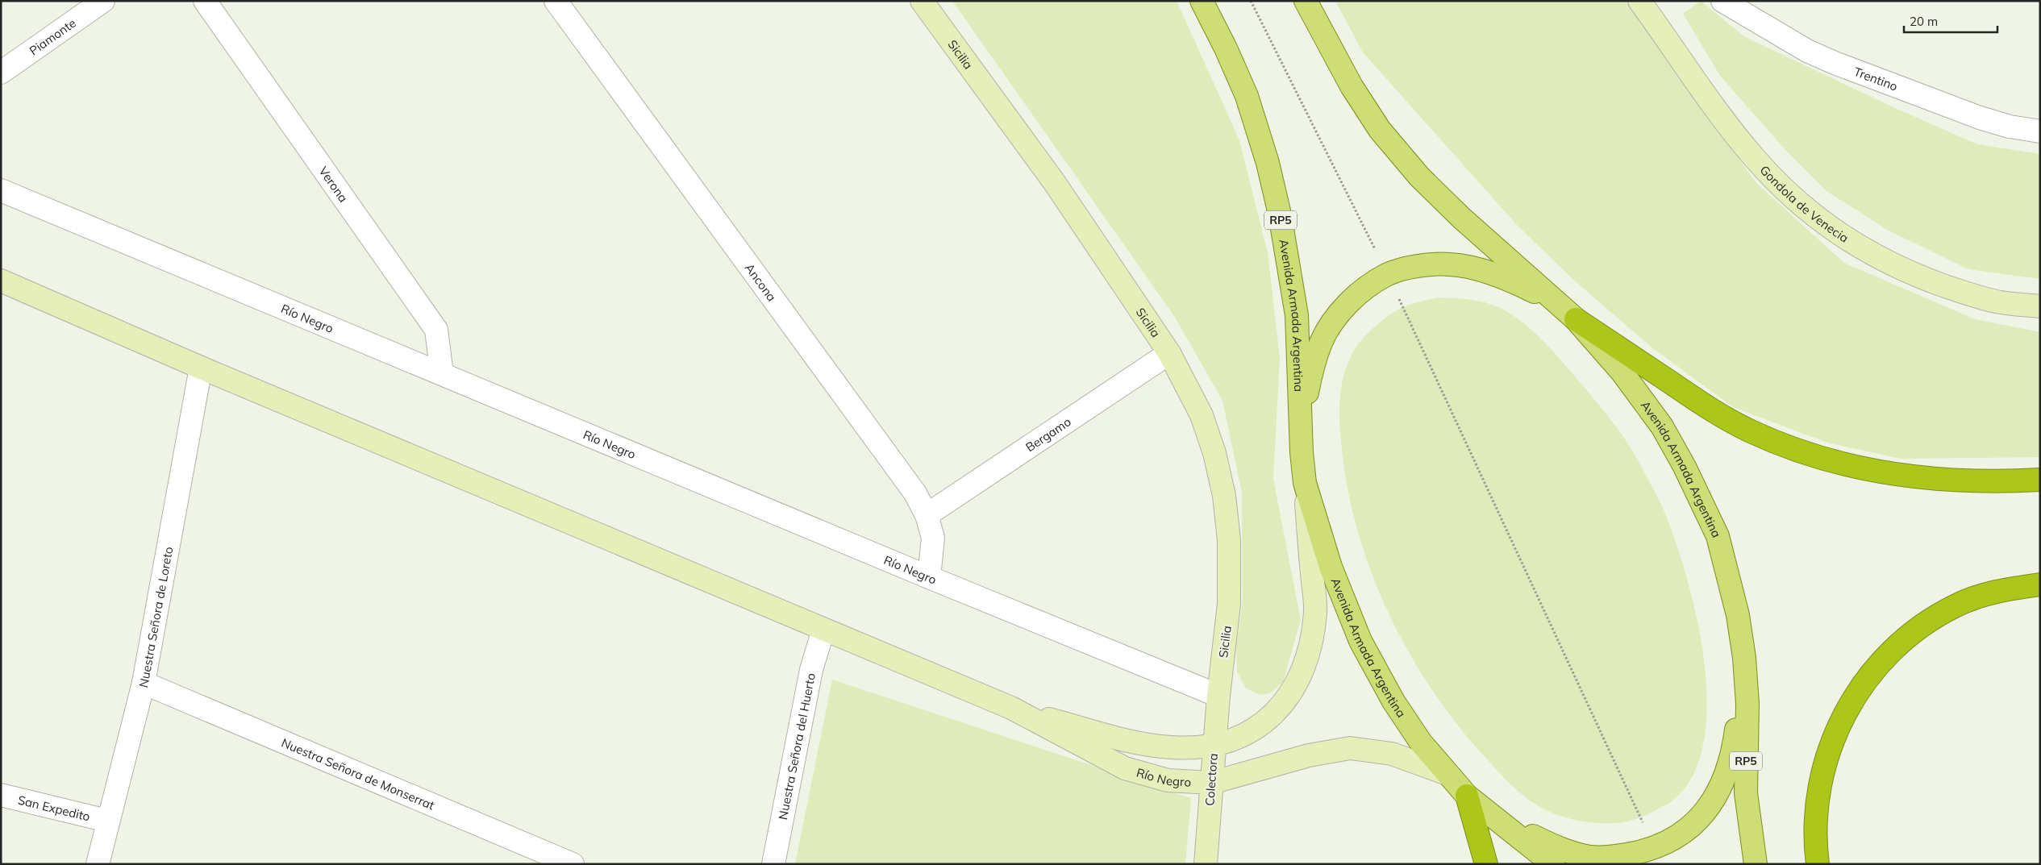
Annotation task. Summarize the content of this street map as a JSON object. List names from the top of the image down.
{
  "streets": {
    "main road": ["RP5", "Avenida Armada Argentina"],
    "street": [
      "Piamonte",
      "Sicilia",
      "Trentino",
      "Verona",
      "Gondola de Venecia",
      "Ancona",
      "Río Negro",
      "Bergamo",
      "Nuestra Señora de Loreto",
      "Nuestra Señora del Huerto",
      "Nuestra Señora de Monserrat",
      "Colectora",
      "San Expedito"
    ]
  },
  "crossings": [
    ["Sicilia", "Río Negro"],
    ["Sicilia", "Bergamo"],
    ["Sicilia", "Colectora"],
    ["Verona", "Río Negro"],
    ["Ancona", "Río Negro"],
    ["Ancona", "Bergamo"],
    ["Avenida Armada Argentina", "Río Negro"],
    ["Río Negro", "Nuestra Señora de Loreto"],
    ["Río Negro", "Nuestra Señora del Huerto"],
    ["Río Negro", "Colectora"],
    ["Nuestra Señora de Loreto", "Nuestra Señora de Monserrat"],
    ["Nuestra Señora de Loreto", "San Expedito"]
  ],
  "scale_bar": "20 m"
}
